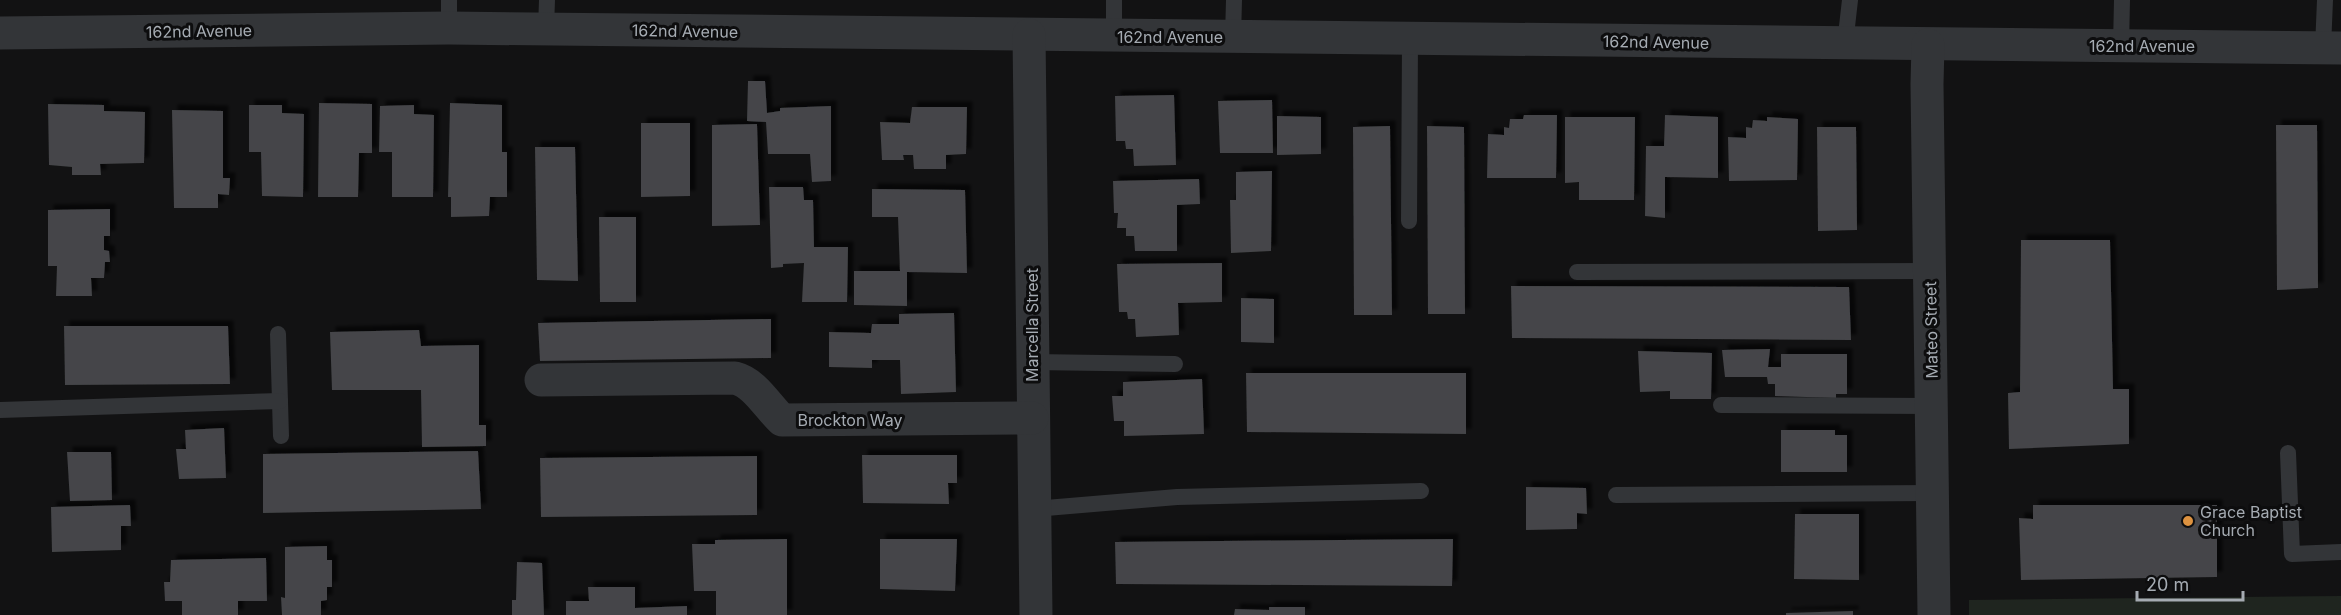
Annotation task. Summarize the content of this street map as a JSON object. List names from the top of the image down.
{
  "streets": {
    "street": [
      "162nd Avenue",
      "Marcella Street",
      "Mateo Street",
      "Brockton Way"
    ]
  },
  "crossings": [
    ["162nd Avenue", "Marcella Street"],
    ["162nd Avenue", "Mateo Street"],
    ["Marcella Street", "Brockton Way"]
  ],
  "places": ["Grace Baptist Church"],
  "scale_bar": "20 m"
}
